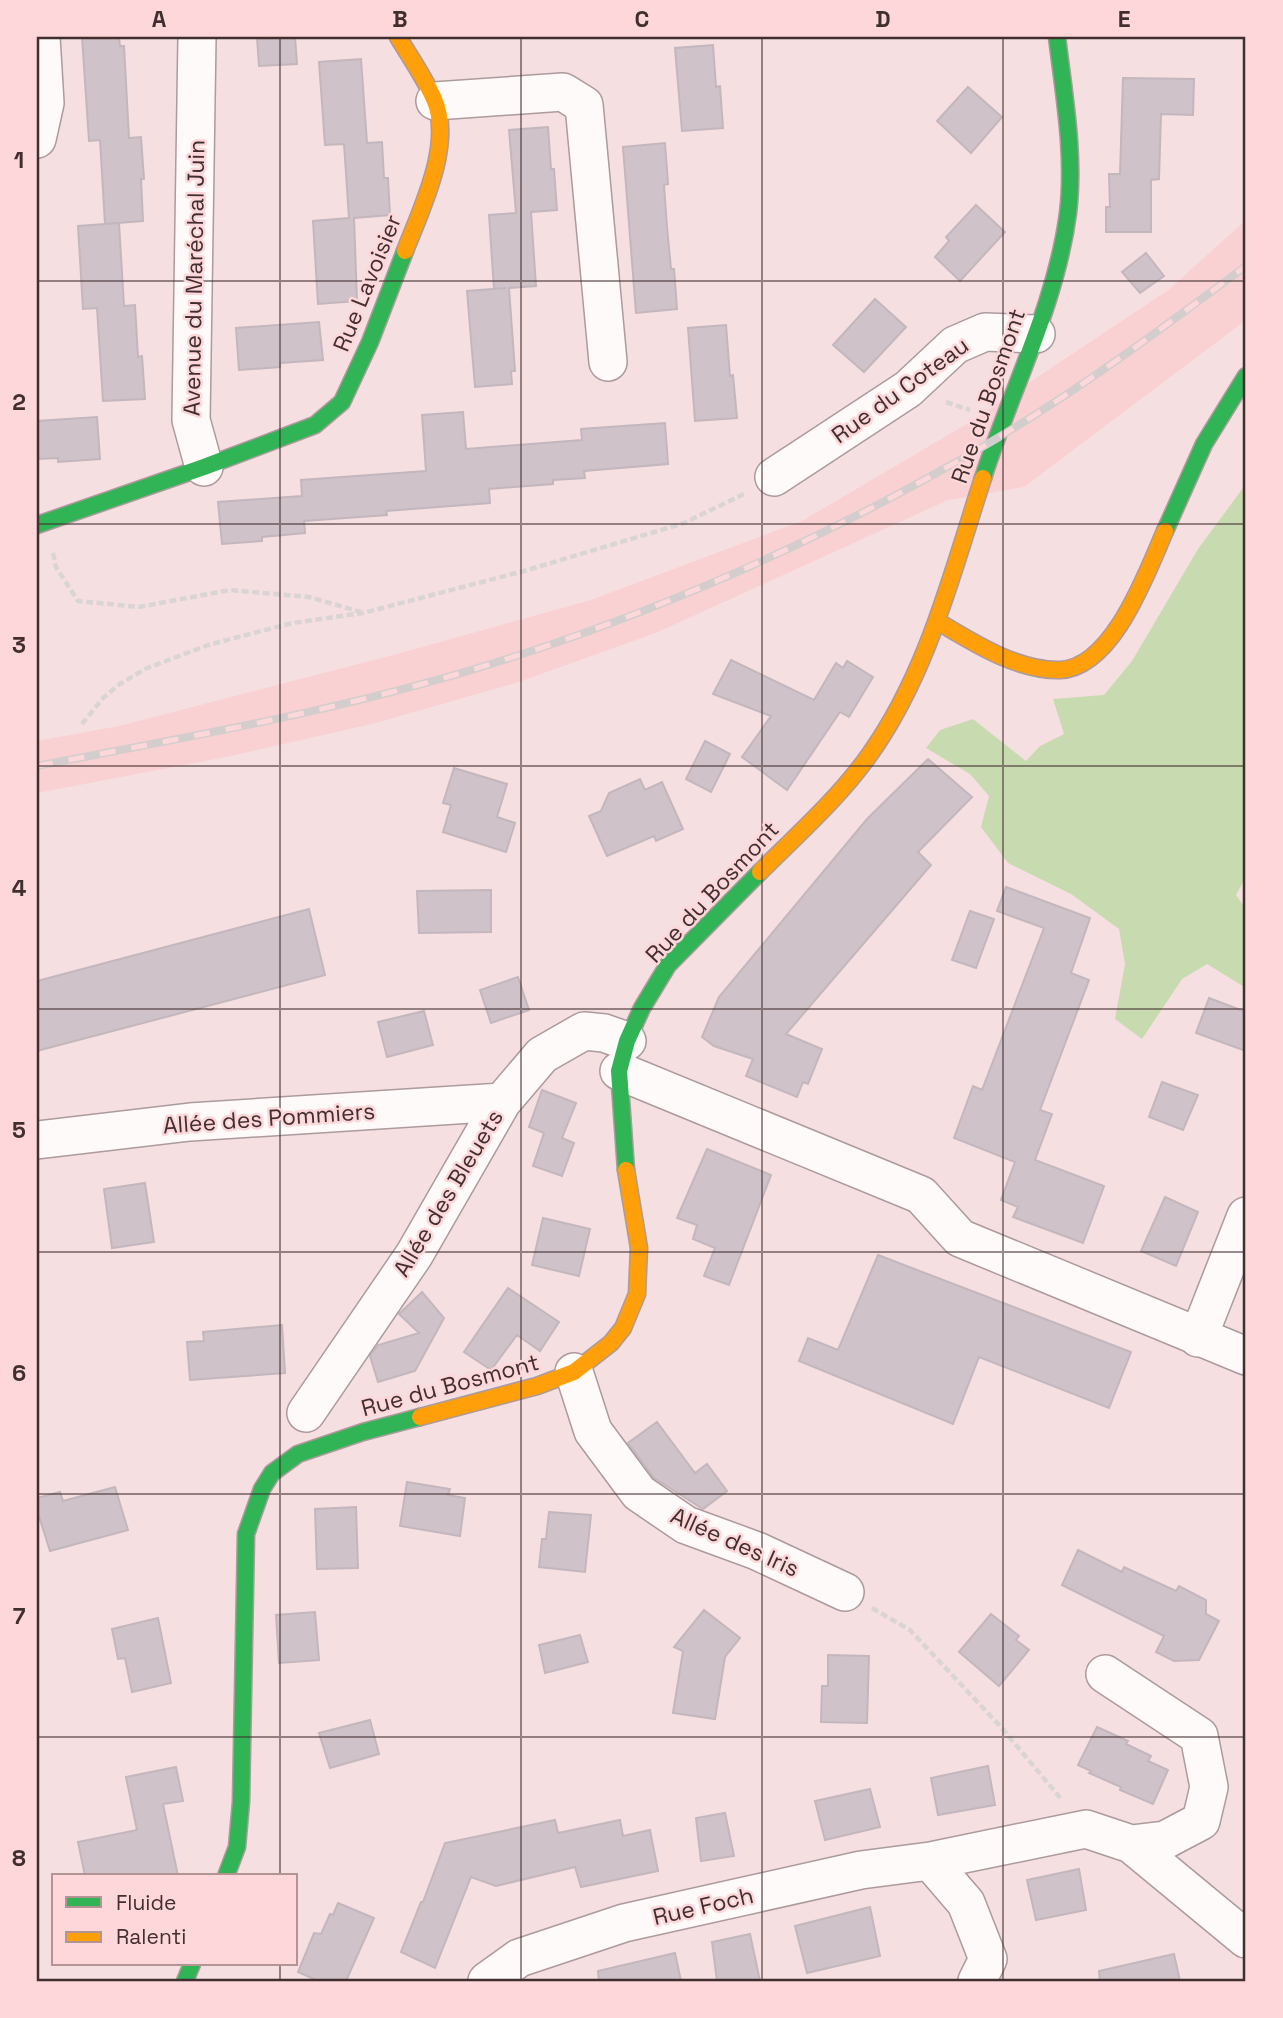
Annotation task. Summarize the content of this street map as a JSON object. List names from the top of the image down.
{
  "streets": {
    "street": [
      "Avenue du Maréchal Juin",
      "Rue Lavoisier",
      "Rue du Coteau",
      "Rue du Bosmont",
      "Allée des Pommiers",
      "Allée des Bleuets",
      "Allée des Iris",
      "Rue Foch"
    ]
  },
  "crossings": [
    ["Avenue du Maréchal Juin", "Rue Lavoisier"],
    ["Rue du Coteau", "Rue du Bosmont"],
    ["Rue du Bosmont", "Allée des Bleuets"],
    ["Rue du Bosmont", "Allée des Iris"],
    ["Allée des Pommiers", "Allée des Bleuets"]
  ],
  "legend": ["Fluide", "Ralenti"],
  "grid": {
    "columns": [
      "A",
      "B",
      "C",
      "D",
      "E"
    ],
    "rows": [
      "1",
      "2",
      "3",
      "4",
      "5",
      "6",
      "7",
      "8"
    ]
  }
}
